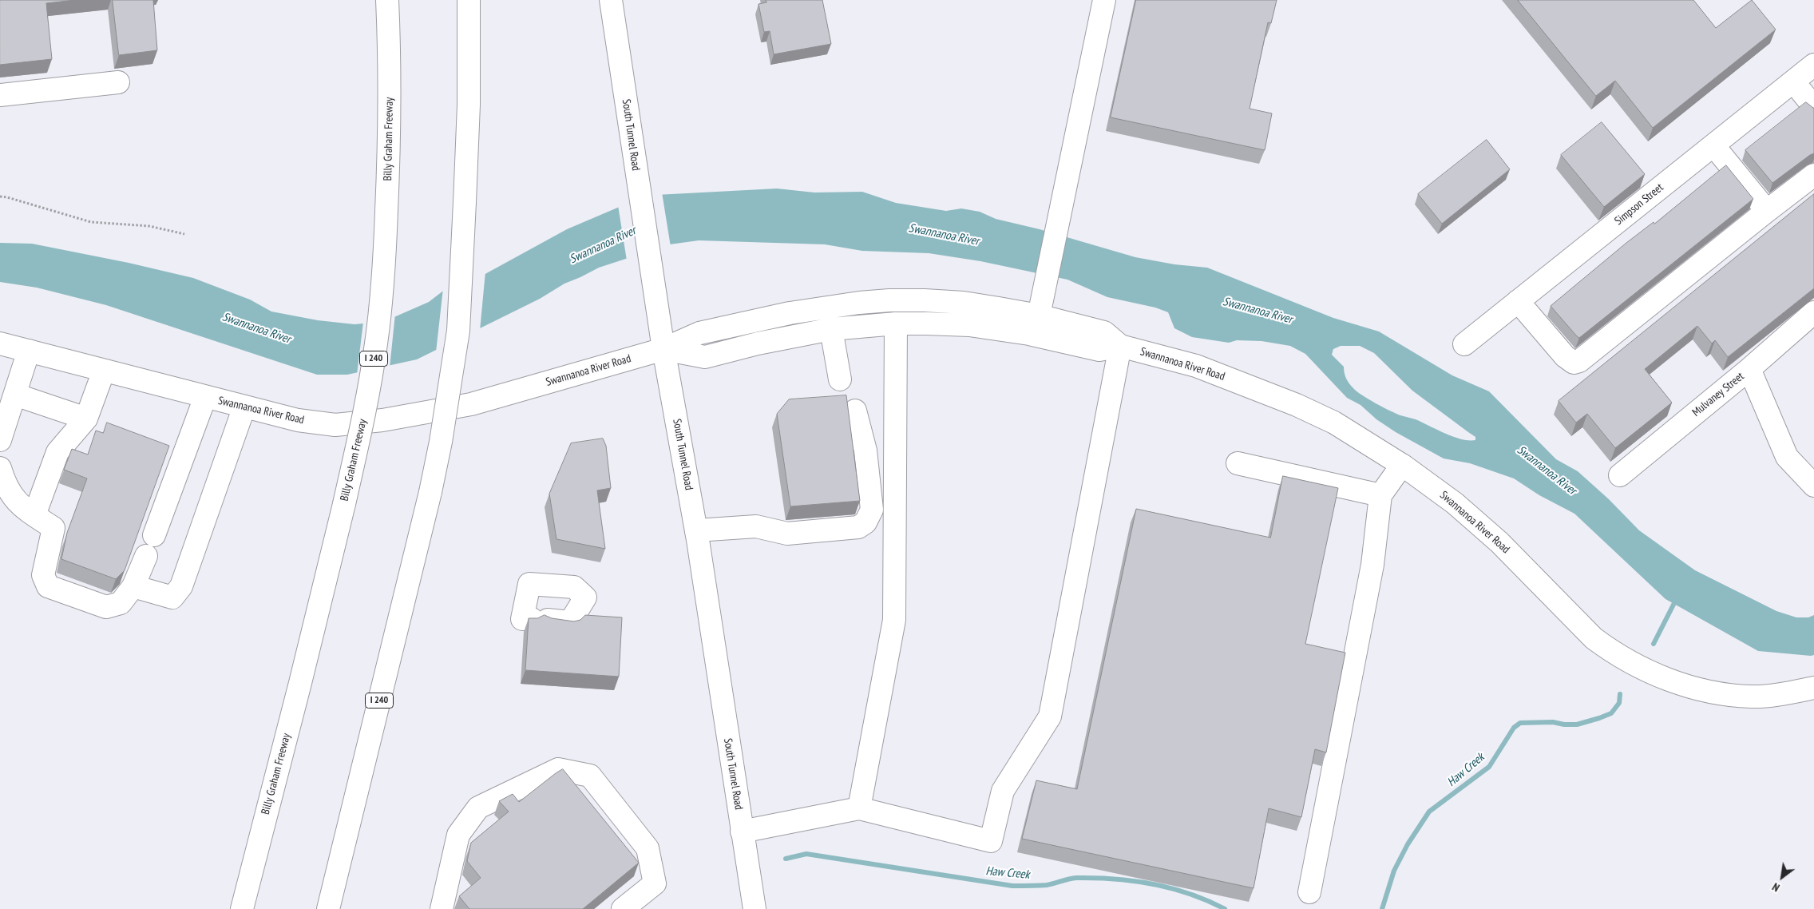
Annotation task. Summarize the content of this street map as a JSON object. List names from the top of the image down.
{
  "streets": {
    "main road": [
      "South Tunnel Road",
      "Billy Graham Freeway",
      "Simpson Street",
      "I 240",
      "Swannanoa River Road",
      "Mulvaney Street"
    ]
  },
  "crossings": [
    ["South Tunnel Road", "Swannanoa River Road"]
  ],
  "water": ["Swannanoa River", "Haw Creek"],
  "north": "bottom left"
}
